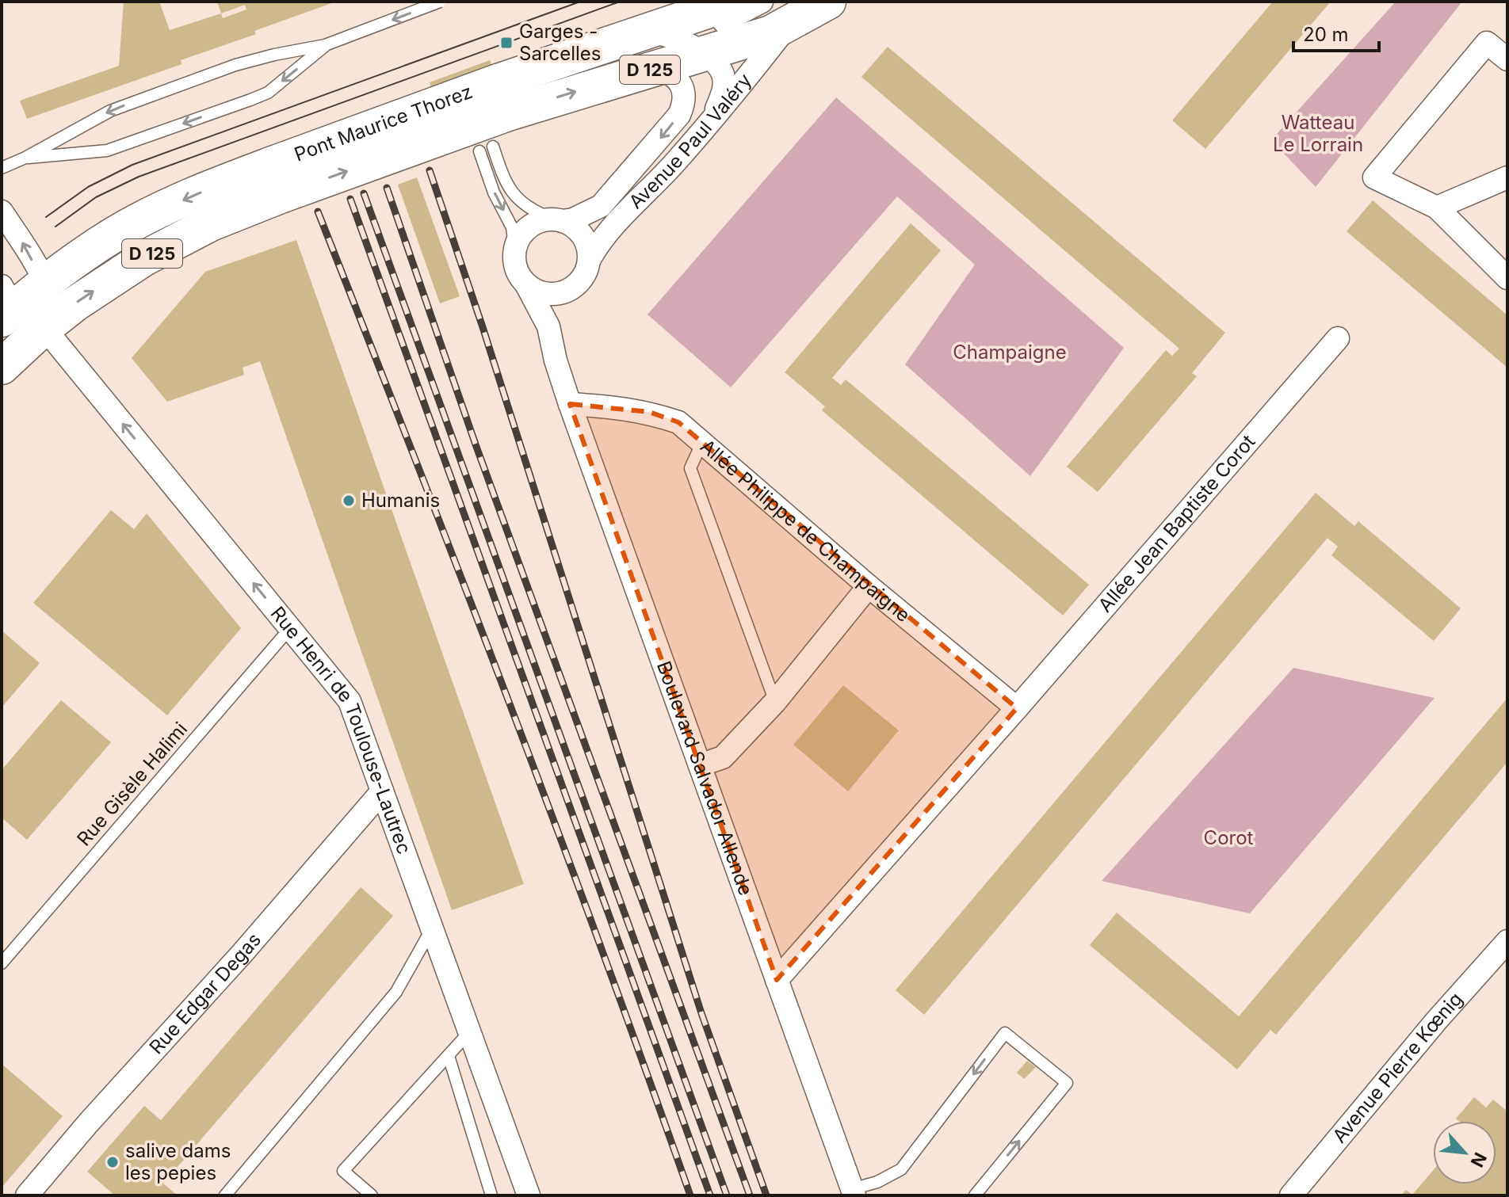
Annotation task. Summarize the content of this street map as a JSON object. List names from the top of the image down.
{
  "streets": {
    "main road": ["D 125", "Pont Maurice Thorez", "Avenue Paul Valéry"],
    "street": [
      "Allée Jean Baptiste Corot",
      "Allée Philippe de Champaigne",
      "Rue Henri de Toulouse-Lautrec",
      "Boulevard Salvador Allende",
      "Rue Edgar Degas",
      "Avenue Pierre Kœnig"
    ],
    "lane": ["Rue Gisèle Halimi"]
  },
  "crossings": [
    ["D 125", "Pont Maurice Thorez"],
    ["D 125", "Rue Henri de Toulouse-Lautrec"],
    ["Pont Maurice Thorez", "Avenue Paul Valéry"],
    ["Avenue Paul Valéry", "Boulevard Salvador Allende"],
    ["Allée Jean Baptiste Corot", "Allée Philippe de Champaigne"],
    ["Allée Jean Baptiste Corot", "Boulevard Salvador Allende"],
    ["Allée Philippe de Champaigne", "Boulevard Salvador Allende"],
    ["Rue Henri de Toulouse-Lautrec", "Rue Gisèle Halimi"],
    ["Rue Henri de Toulouse-Lautrec", "Rue Edgar Degas"]
  ],
  "one_way": ["Rue Henri de Toulouse-Lautrec"],
  "parks": ["Watteau Le Lorrain", "Champaigne", "Corot"],
  "places": {
    "transit": ["Garges - Sarcelles"],
    "other": ["Humanis", "salive dams les pepies"]
  },
  "scale_bar": "20 m",
  "north": "bottom right"
}
